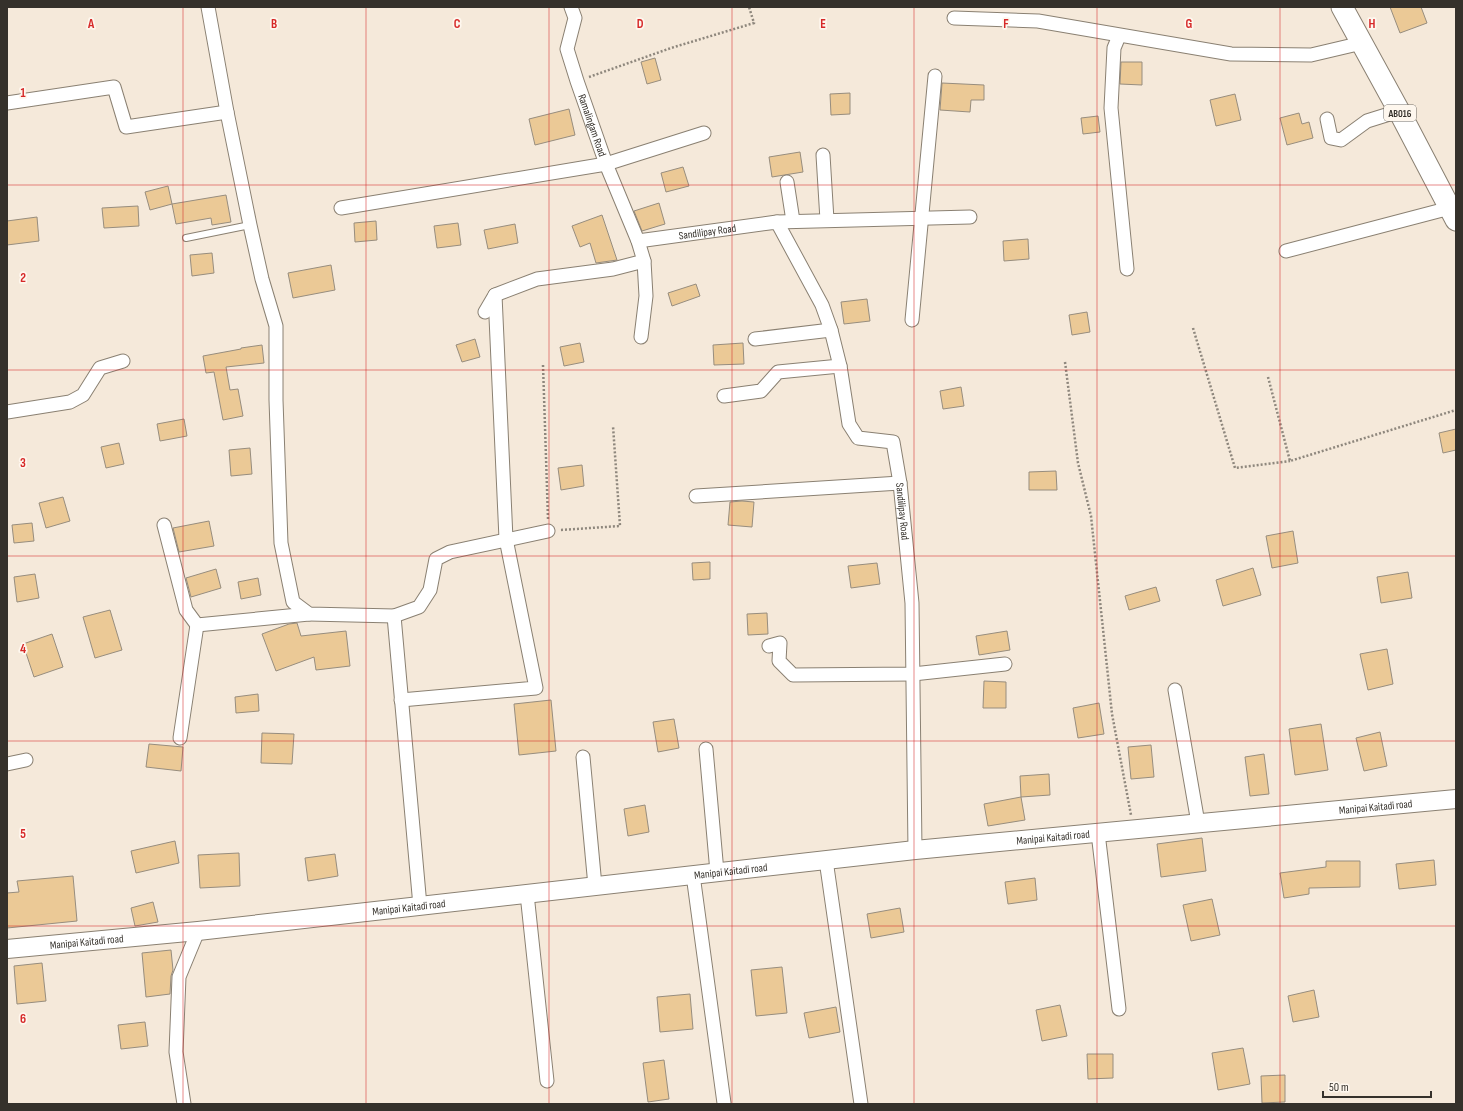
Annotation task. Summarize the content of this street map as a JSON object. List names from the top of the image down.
{
  "streets": {
    "main road": ["AB016", "Manipai Kaitadi road"],
    "street": ["Ramalingam Road", "Sandilipay Road"]
  },
  "crossings": [
    ["Ramalingam Road", "Sandilipay Road"],
    ["Sandilipay Road", "Manipai Kaitadi road"]
  ],
  "scale_bar": "50 m",
  "grid": {
    "columns": [
      "A",
      "B",
      "C",
      "D",
      "E",
      "F",
      "G",
      "H"
    ],
    "rows": [
      "1",
      "2",
      "3",
      "4",
      "5",
      "6"
    ]
  }
}
